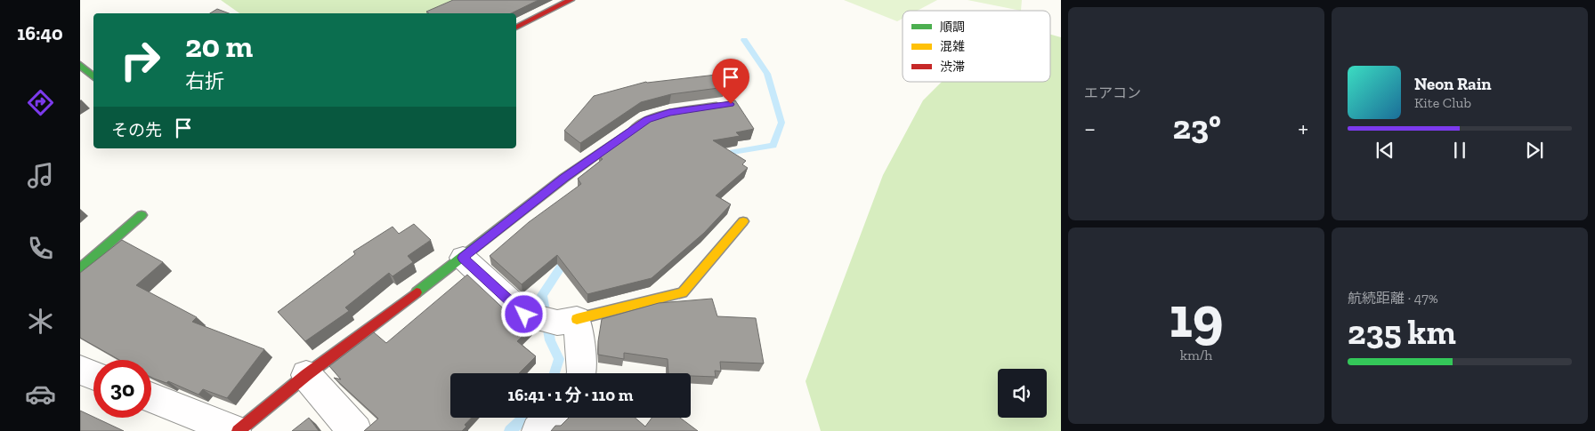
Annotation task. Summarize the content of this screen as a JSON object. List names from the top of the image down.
{
  "legend": ["順調", "混雑", "渋滞"],
  "page": {
    "tabs": "16:40",
    "tile": [
      "エアコン",
      ["19", "km/h"],
      ["航続距離 · 47%", "235 km"]
    ],
    "turn": ["20 m", "右折"],
    "song": ["Neon Rain", "Kite Club"],
    "then": "その先",
    "heat": ["−", "23°", "+"],
    "limit": "30",
    "trip": "16:41 · 1 分 · 110 m"
  }
}
